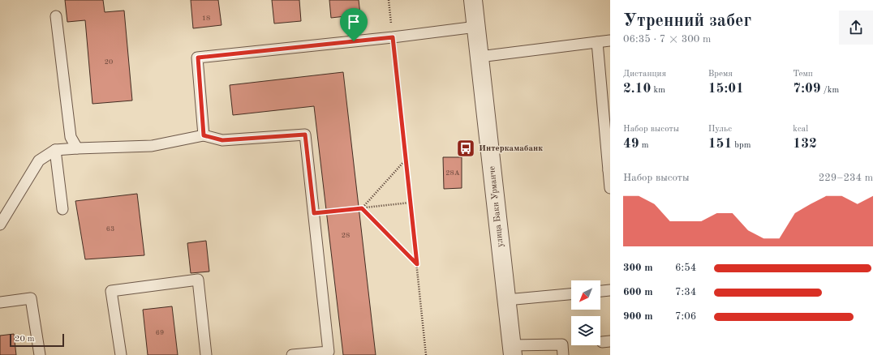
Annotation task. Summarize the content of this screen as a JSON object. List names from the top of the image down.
{
  "streets": {
    "street": ["улица Баки Урманче"]
  },
  "places": {
    "bus stop": ["Интеркамабанк"]
  },
  "house_numbers": [
    "18",
    "20",
    "28А",
    "63",
    "28",
    "69"
  ],
  "scale_bar": "20 m",
  "north": "bottom left",
  "page": {
    "heading": ["Утренний забег", "06:35 · 7 × 300 m"],
    "stats": [
      ["Дистанция", "2.10 km"],
      ["Время", "15:01"],
      ["Темп", "7:09 /km"],
      ["Набор высоты", "49 m"],
      ["Пульс", "151 bpm"],
      ["kcal", "132"]
    ],
    "chart": ["Набор высоты", "229–234 m"],
    "list": [
      {
        "name": "300 m",
        "note": "6:54"
      },
      {
        "name": "600 m",
        "note": "7:34"
      },
      {
        "name": "900 m",
        "note": "7:06"
      }
    ],
    "scale": "20 m"
  }
}
